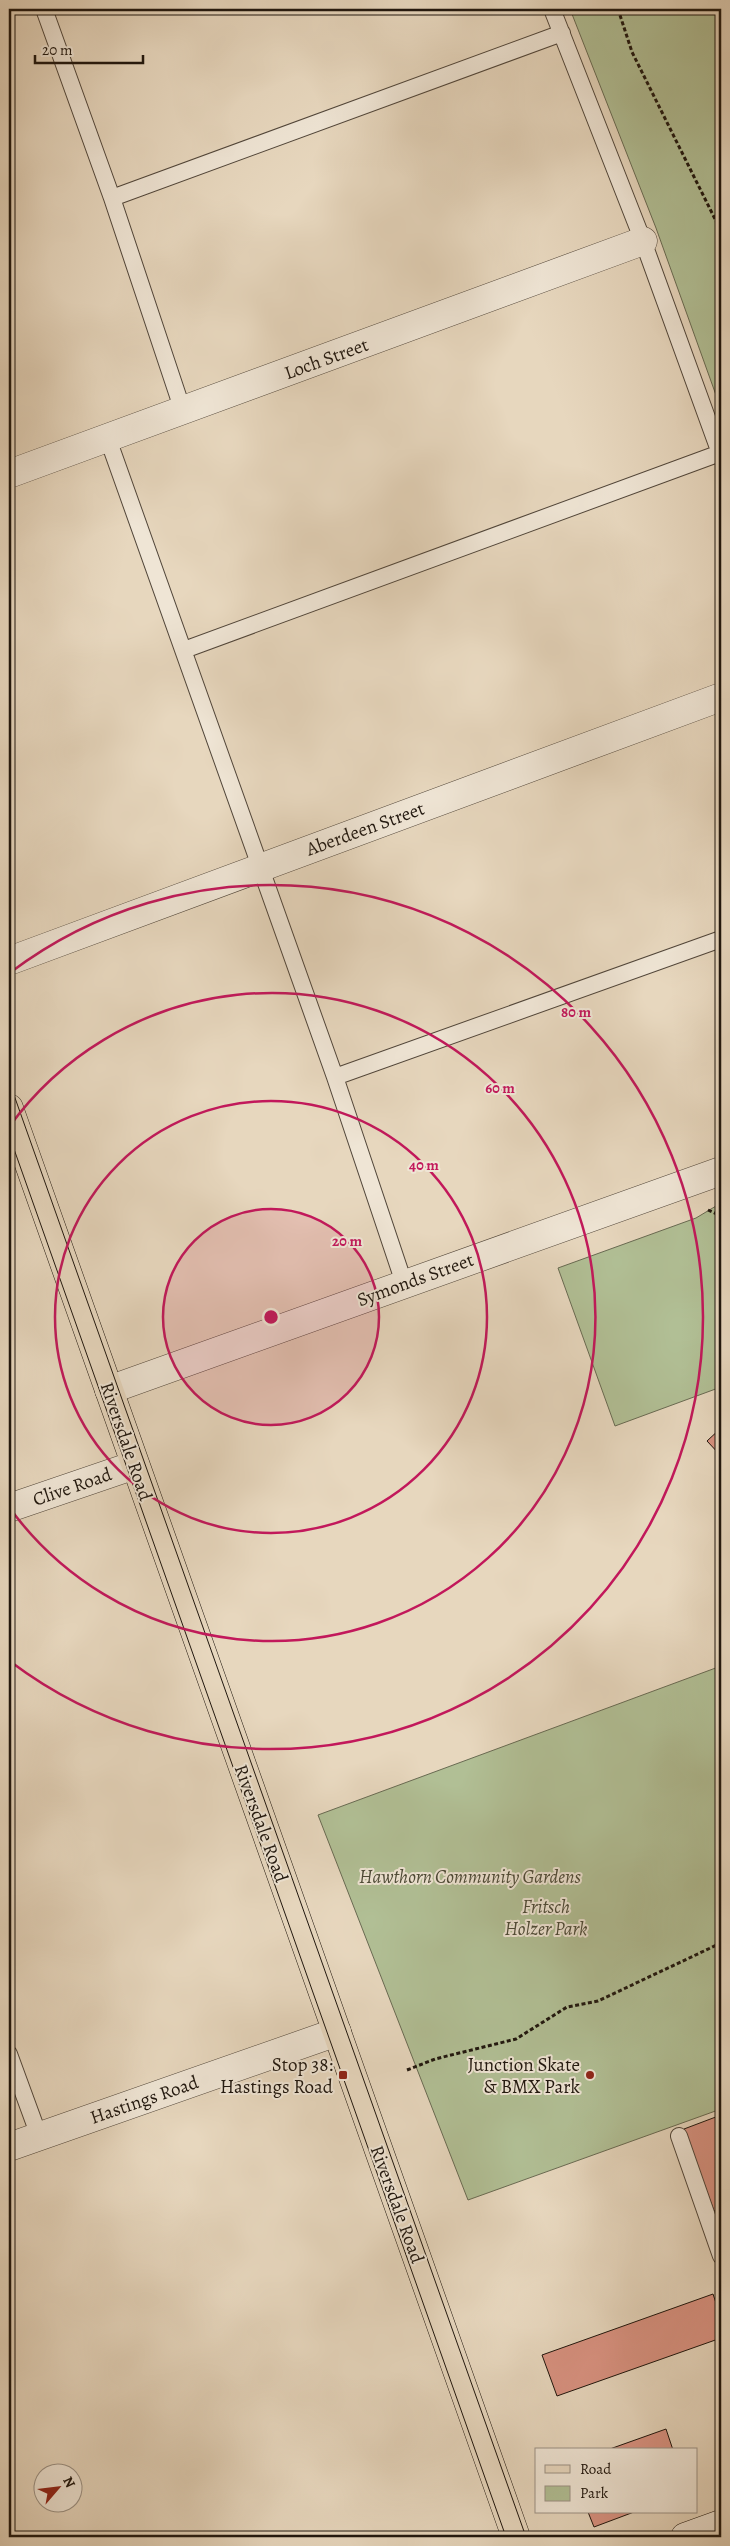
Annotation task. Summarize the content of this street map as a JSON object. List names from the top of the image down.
{
  "streets": {
    "main road": ["Riversdale Road"],
    "street": [
      "Loch Street",
      "Aberdeen Street",
      "Symonds Street",
      "Clive Road",
      "Hastings Road"
    ]
  },
  "crossings": [
    ["Symonds Street", "Riversdale Road"],
    ["Riversdale Road", "Clive Road"],
    ["Riversdale Road", "Hastings Road"]
  ],
  "parks": ["Hawthorn Community Gardens", "Fritsch Holzer Park"],
  "places": {
    "transit": ["Stop 38: Hastings Road"],
    "other": ["Junction Skate & BMX Park"]
  },
  "legend": ["Road", "Park"],
  "scale_bar": "20 m",
  "north": "top right",
  "rings": [
    "80 m",
    "60 m",
    "40 m",
    "20 m"
  ]
}
